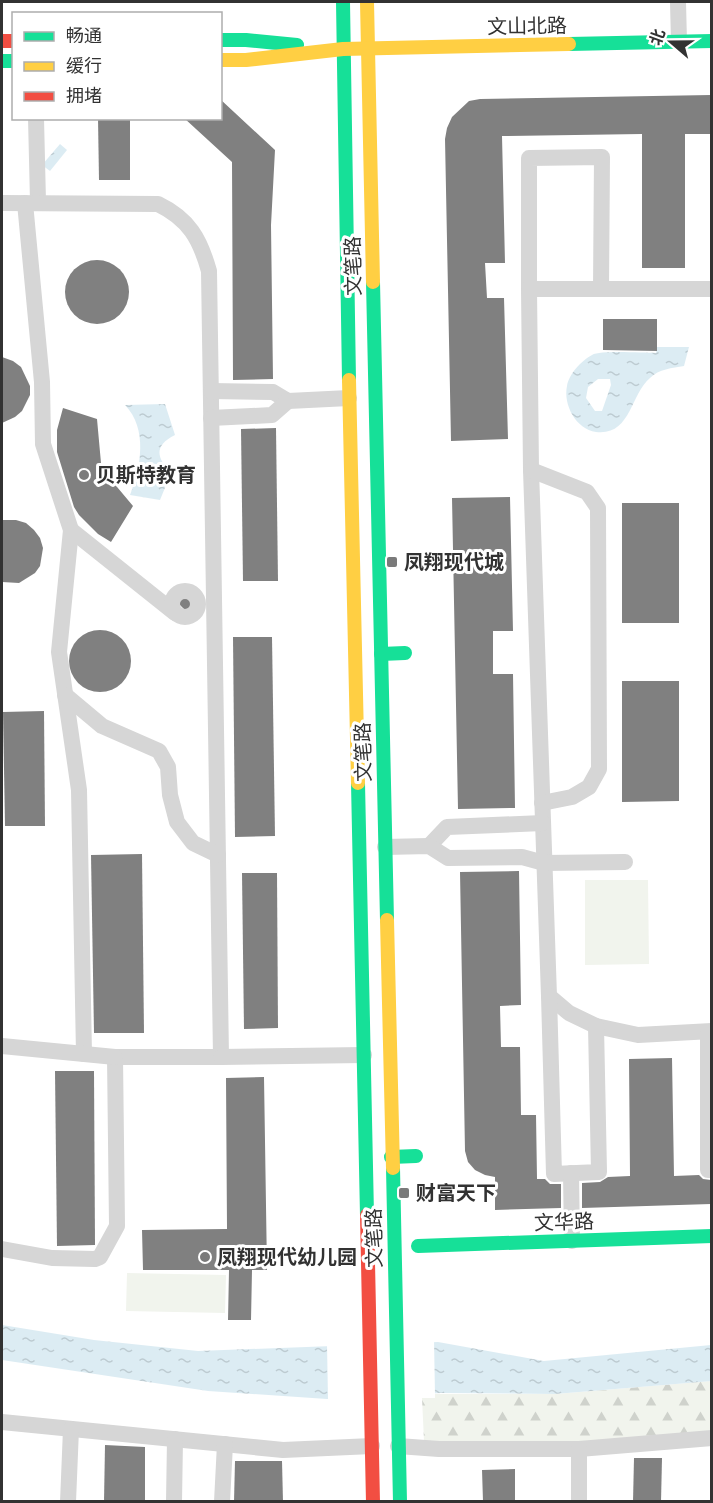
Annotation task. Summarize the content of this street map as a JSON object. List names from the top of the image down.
{
  "streets": {
    "main road": ["文山北路", "文笔路", "文华路"]
  },
  "crossings": [
    ["文山北路", "文笔路"]
  ],
  "places": {
    "other": ["贝斯特教育", "凤翔现代幼儿园"],
    "transit": ["凤翔现代城", "财富天下"]
  },
  "legend": ["畅通", "缓行", "拥堵"],
  "north": "left"
}
